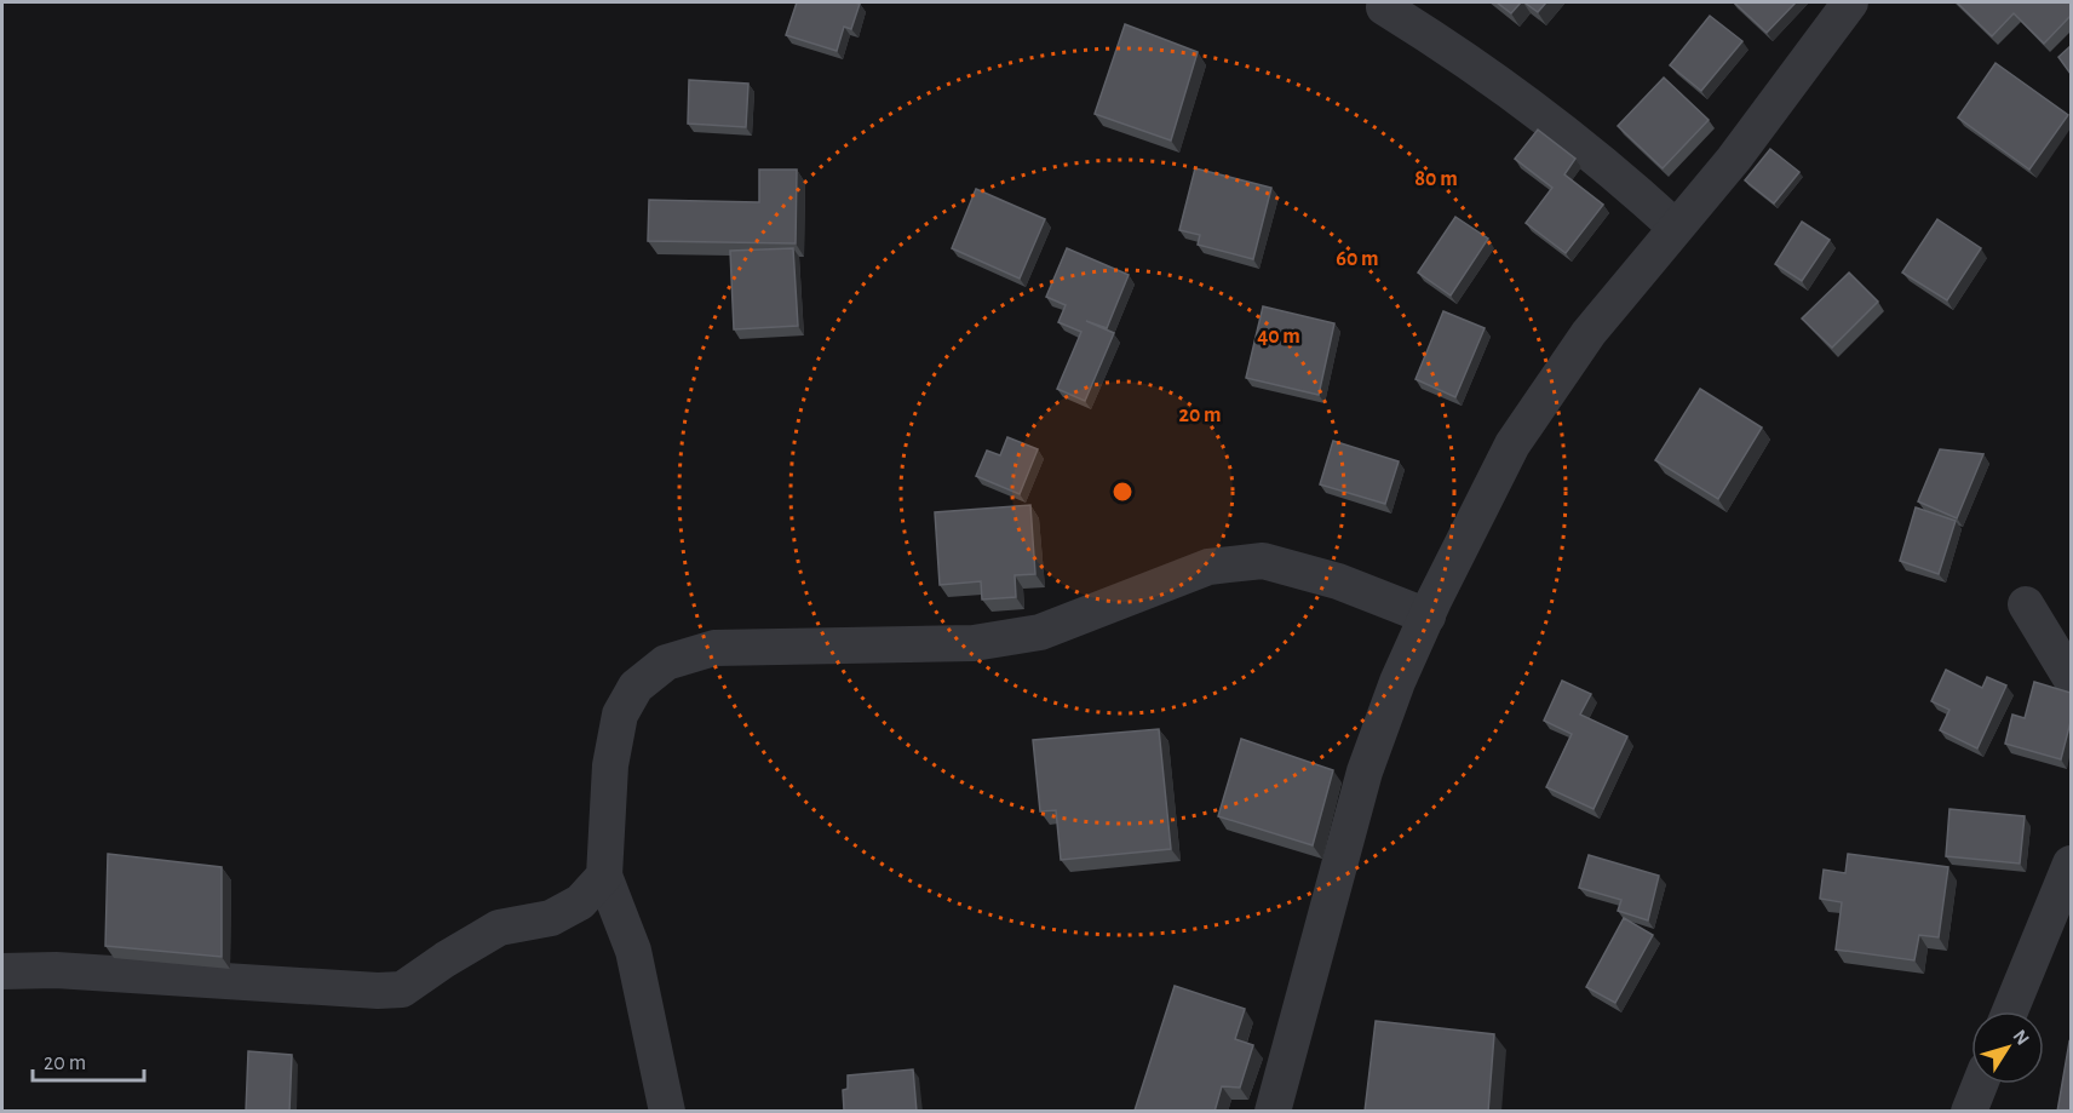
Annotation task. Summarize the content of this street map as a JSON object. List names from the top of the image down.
{
  "scale_bar": "20 m",
  "north": "top right",
  "rings": [
    "80 m",
    "60 m",
    "40 m",
    "20 m"
  ]
}
